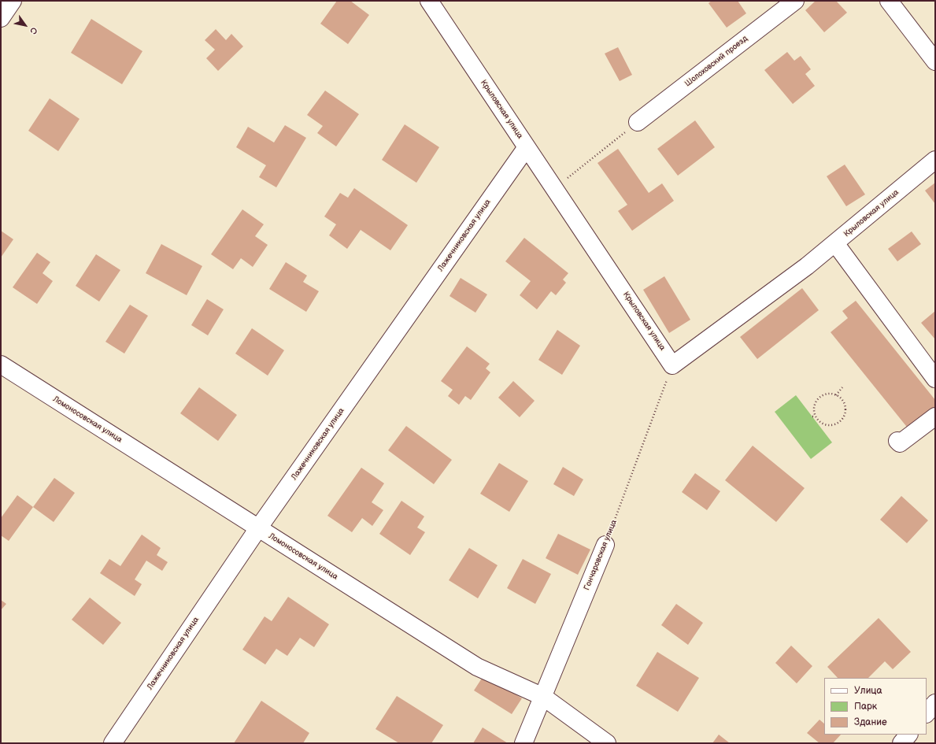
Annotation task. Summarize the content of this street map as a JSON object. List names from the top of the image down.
{
  "streets": {
    "street": [
      "Шолоховский проезд",
      "Крыловская улица",
      "Лажечниковская улица",
      "Ломоносовская улица",
      "Гончаровская улица"
    ]
  },
  "crossings": [
    ["Крыловская улица", "Лажечниковская улица"],
    ["Крыловская улица", "Гончаровская улица"],
    ["Лажечниковская улица", "Ломоносовская улица"],
    ["Ломоносовская улица", "Гончаровская улица"]
  ],
  "legend": ["Улица", "Парк", "Здание"],
  "north": "bottom right"
}
